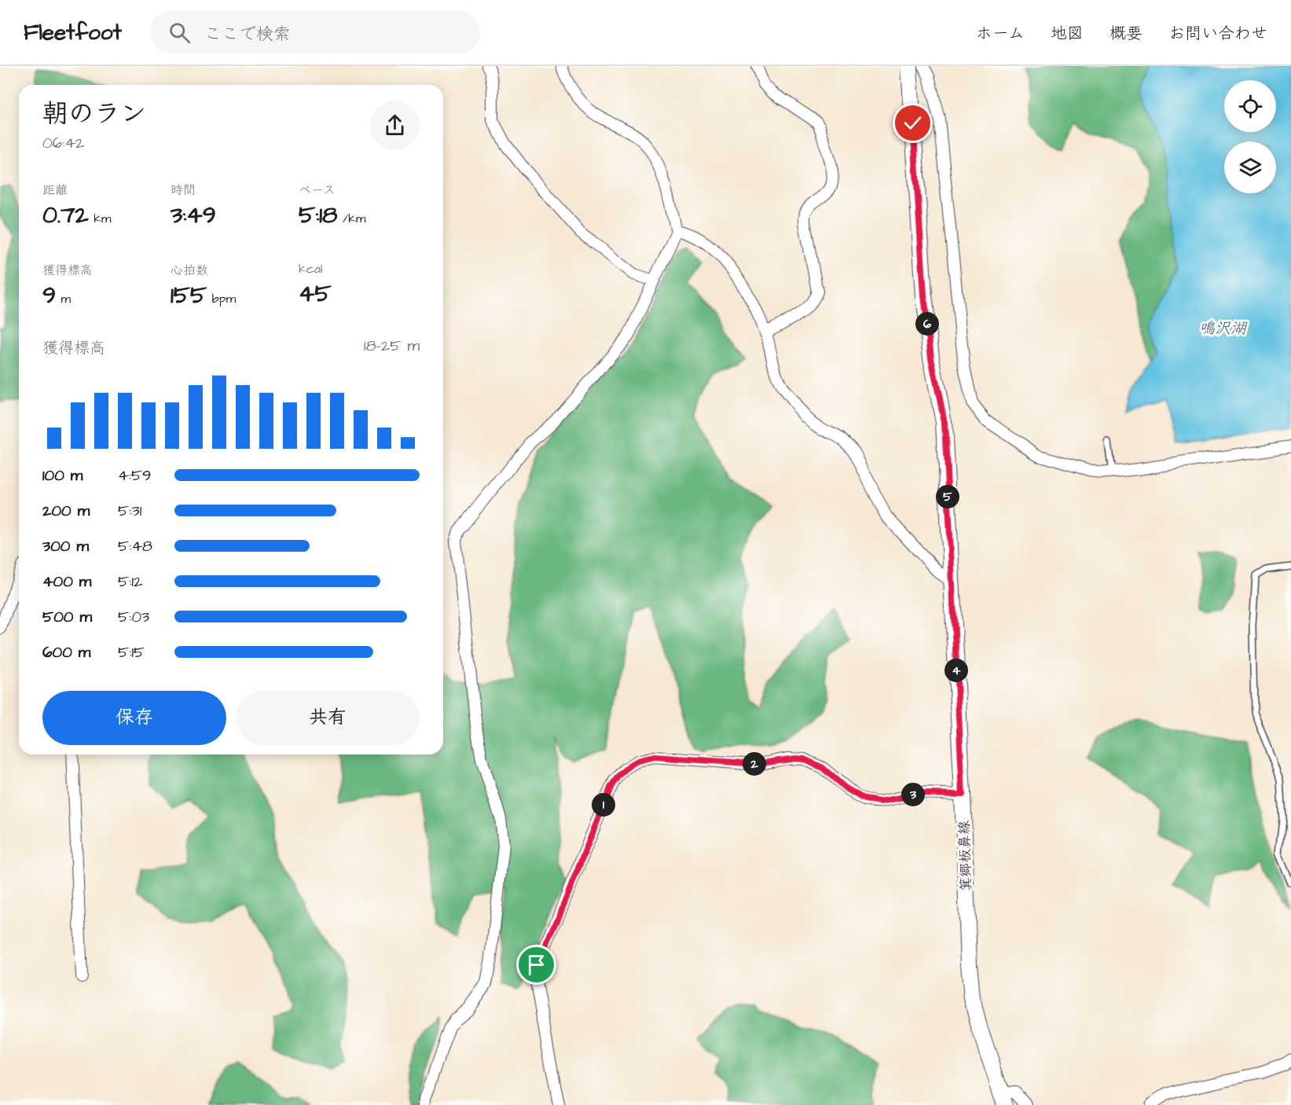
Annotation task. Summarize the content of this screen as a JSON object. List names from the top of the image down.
{
  "streets": {
    "main road": ["箕郷板鼻線"]
  },
  "water": ["鳴沢湖"],
  "page": {
    "header": "Fleetfoot",
    "search": "ここで検索",
    "nav": [
      "ホーム",
      "地図",
      "概要",
      "お問い合わせ"
    ],
    "heading": ["朝のラン", "06:42"],
    "stats": [
      ["距離", "0.72 km"],
      ["時間", "3:49"],
      ["ペース", "5:18 /km"],
      ["獲得標高", "9 m"],
      ["心拍数", "155 bpm"],
      ["kcal", "45"]
    ],
    "pins": [
      "6",
      "5",
      "4",
      "2",
      "3",
      "1"
    ],
    "chart": ["獲得標高", "18–25 m"],
    "list": [
      {
        "name": "100 m",
        "note": "4:59"
      },
      {
        "name": "200 m",
        "note": "5:31"
      },
      {
        "name": "300 m",
        "note": "5:48"
      },
      {
        "name": "400 m",
        "note": "5:12"
      },
      {
        "name": "500 m",
        "note": "5:03"
      },
      {
        "name": "600 m",
        "note": "5:15"
      }
    ],
    "buttons": ["保存", "共有"]
  }
}
